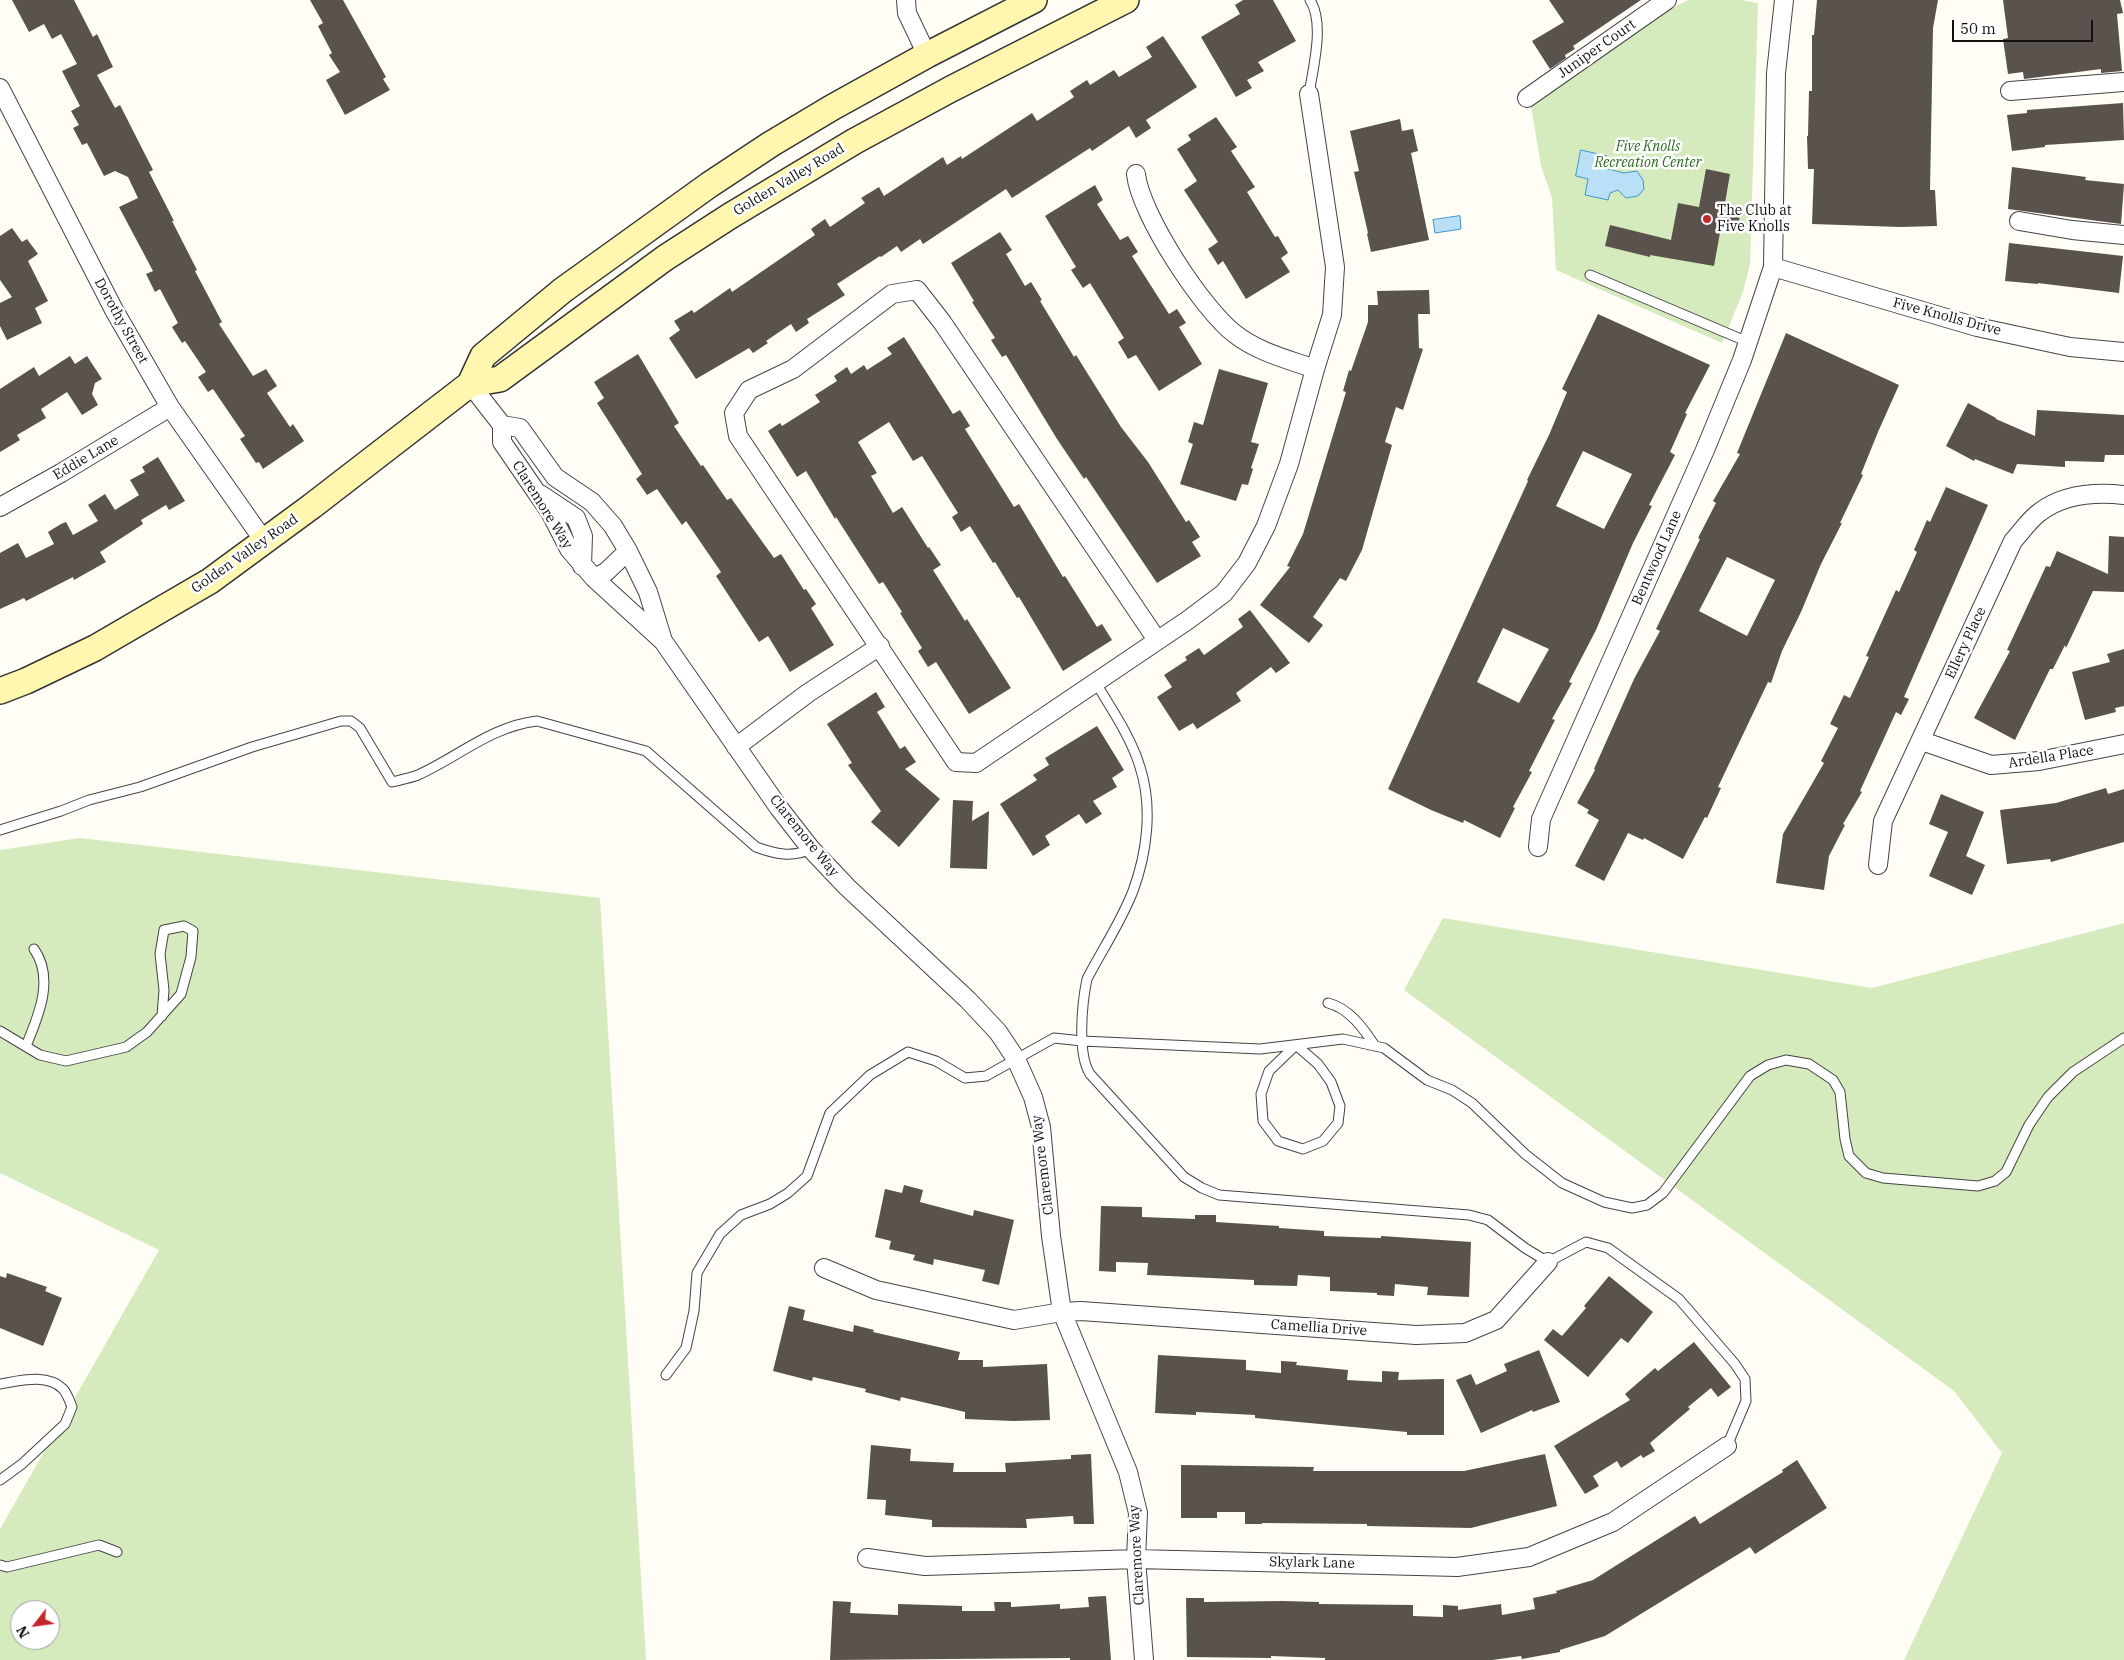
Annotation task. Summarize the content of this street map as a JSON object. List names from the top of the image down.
{
  "streets": {
    "main road": ["Golden Valley Road"],
    "street": [
      "Juniper Court",
      "Five Knolls Drive",
      "Dorothy Street",
      "Eddie Lane",
      "Claremore Way",
      "Bentwood Lane",
      "Ellery Place",
      "Ardella Place",
      "Camellia Drive",
      "Skylark Lane"
    ]
  },
  "crossings": [
    ["Golden Valley Road", "Dorothy Street"],
    ["Golden Valley Road", "Claremore Way"],
    ["Five Knolls Drive", "Bentwood Lane"],
    ["Dorothy Street", "Eddie Lane"],
    ["Claremore Way", "Camellia Drive"],
    ["Claremore Way", "Skylark Lane"],
    ["Ellery Place", "Ardella Place"]
  ],
  "parks": ["Five Knolls Recreation Center"],
  "places": ["The Club at Five Knolls"],
  "scale_bar": "50 m",
  "north": "bottom left"
}
